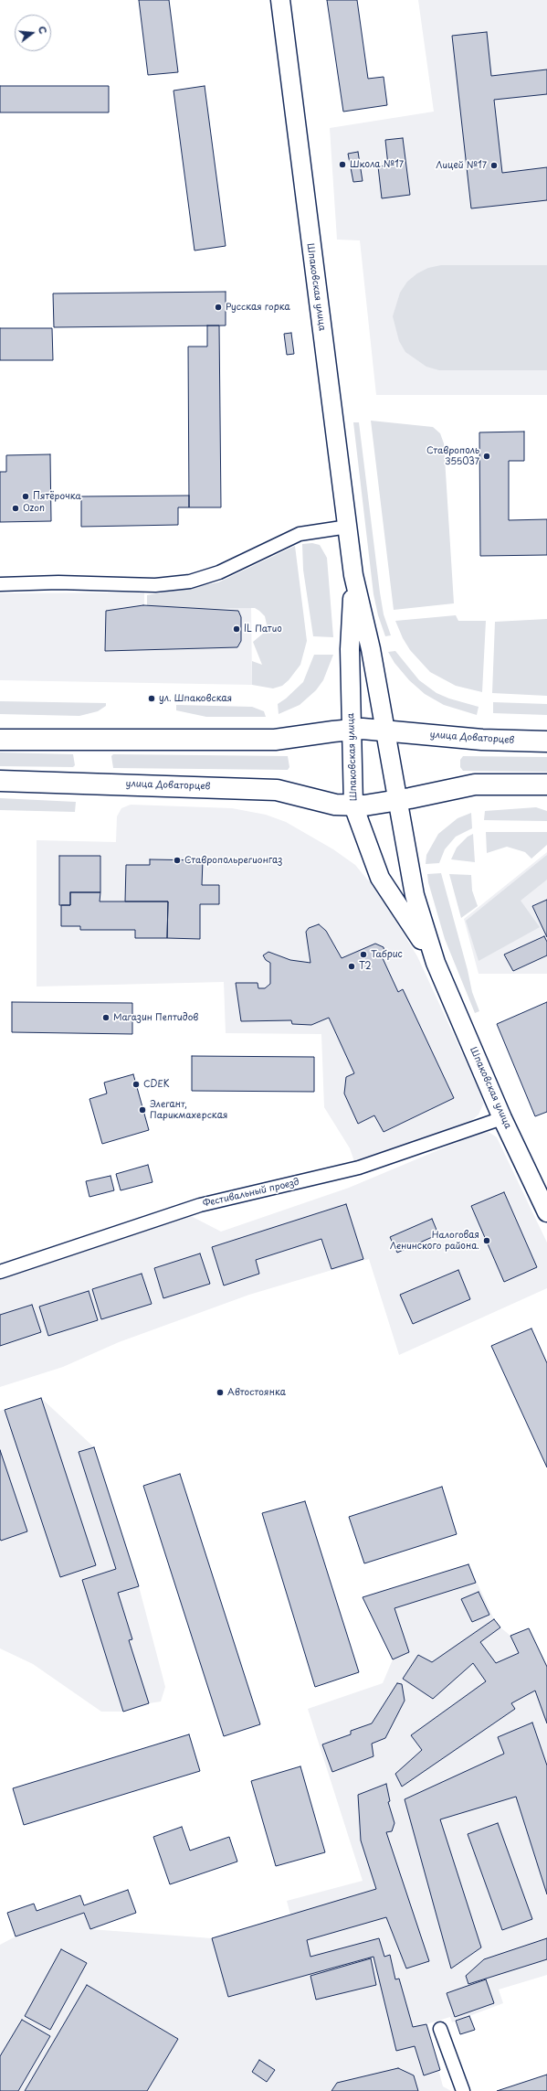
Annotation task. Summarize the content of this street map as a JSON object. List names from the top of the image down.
{
  "streets": {
    "main road": ["Шпаковская улица", "улица Доваторцев"],
    "street": ["Фестивальный проезд"]
  },
  "crossings": [
    ["Шпаковская улица", "улица Доваторцев"],
    ["Шпаковская улица", "Фестивальный проезд"]
  ],
  "places": [
    "Школа №17",
    "Лицей №17",
    "Русская горка",
    "Ставрополь 355037",
    "Пятёрочка",
    "Ozon",
    "IL Патио",
    "ул. Шпаковская",
    "Ставропольрегионгаз",
    "Табрис",
    "T2",
    "Магазин Пептидов",
    "CDEK",
    "Элегант, Парикмахерская",
    "Налоговая Ленинского района.",
    "Автостоянка"
  ],
  "north": "right"
}
